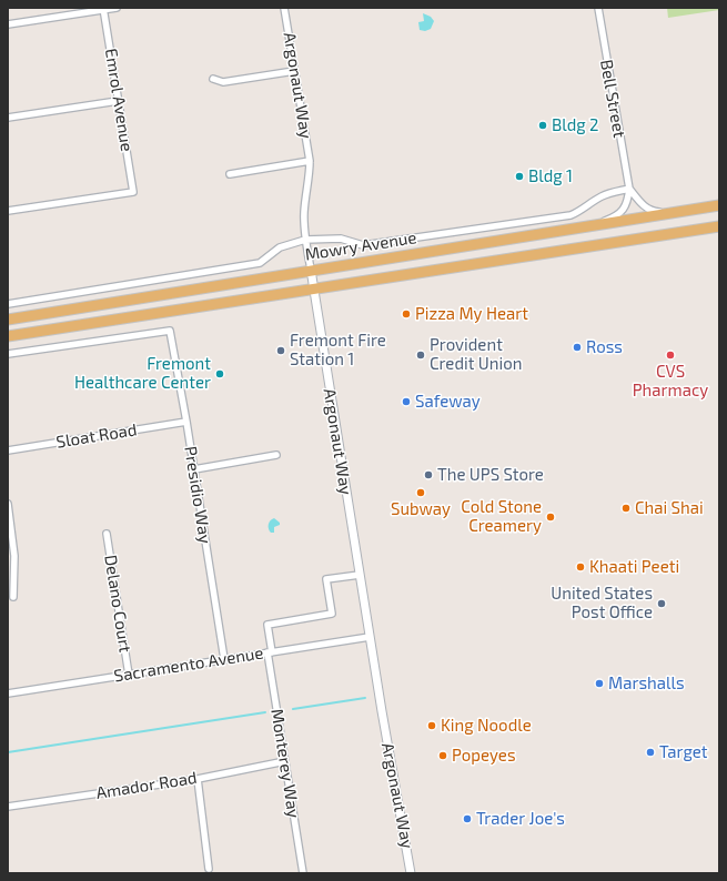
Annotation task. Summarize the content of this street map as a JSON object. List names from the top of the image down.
{
  "streets": {
    "main road": ["Mowry Avenue"],
    "street": [
      "Argonaut Way",
      "Bell Street",
      "Emrol Avenue",
      "Sloat Road",
      "Presidio Way",
      "Delano Court",
      "Sacramento Avenue",
      "Monterey Way",
      "Amador Road"
    ]
  },
  "crossings": [
    ["Argonaut Way", "Mowry Avenue"],
    ["Argonaut Way", "Sacramento Avenue"],
    ["Argonaut Way", "Monterey Way"],
    ["Bell Street", "Mowry Avenue"],
    ["Sloat Road", "Presidio Way"],
    ["Presidio Way", "Sacramento Avenue"],
    ["Delano Court", "Sacramento Avenue"],
    ["Sacramento Avenue", "Monterey Way"],
    ["Monterey Way", "Amador Road"]
  ],
  "places": [
    "Bldg 2",
    "Bldg 1",
    "Pizza My Heart",
    "Ross",
    "Fremont Fire Station 1",
    "Provident Credit Union",
    "CVS Pharmacy",
    "Fremont Healthcare Center",
    "Safeway",
    "The UPS Store",
    "Subway",
    "Chai Shai",
    "Cold Stone Creamery",
    "Khaati Peeti",
    "United States Post Office",
    "Marshalls",
    "King Noodle",
    "Target",
    "Popeyes",
    "Trader Joe's"
  ]
}
